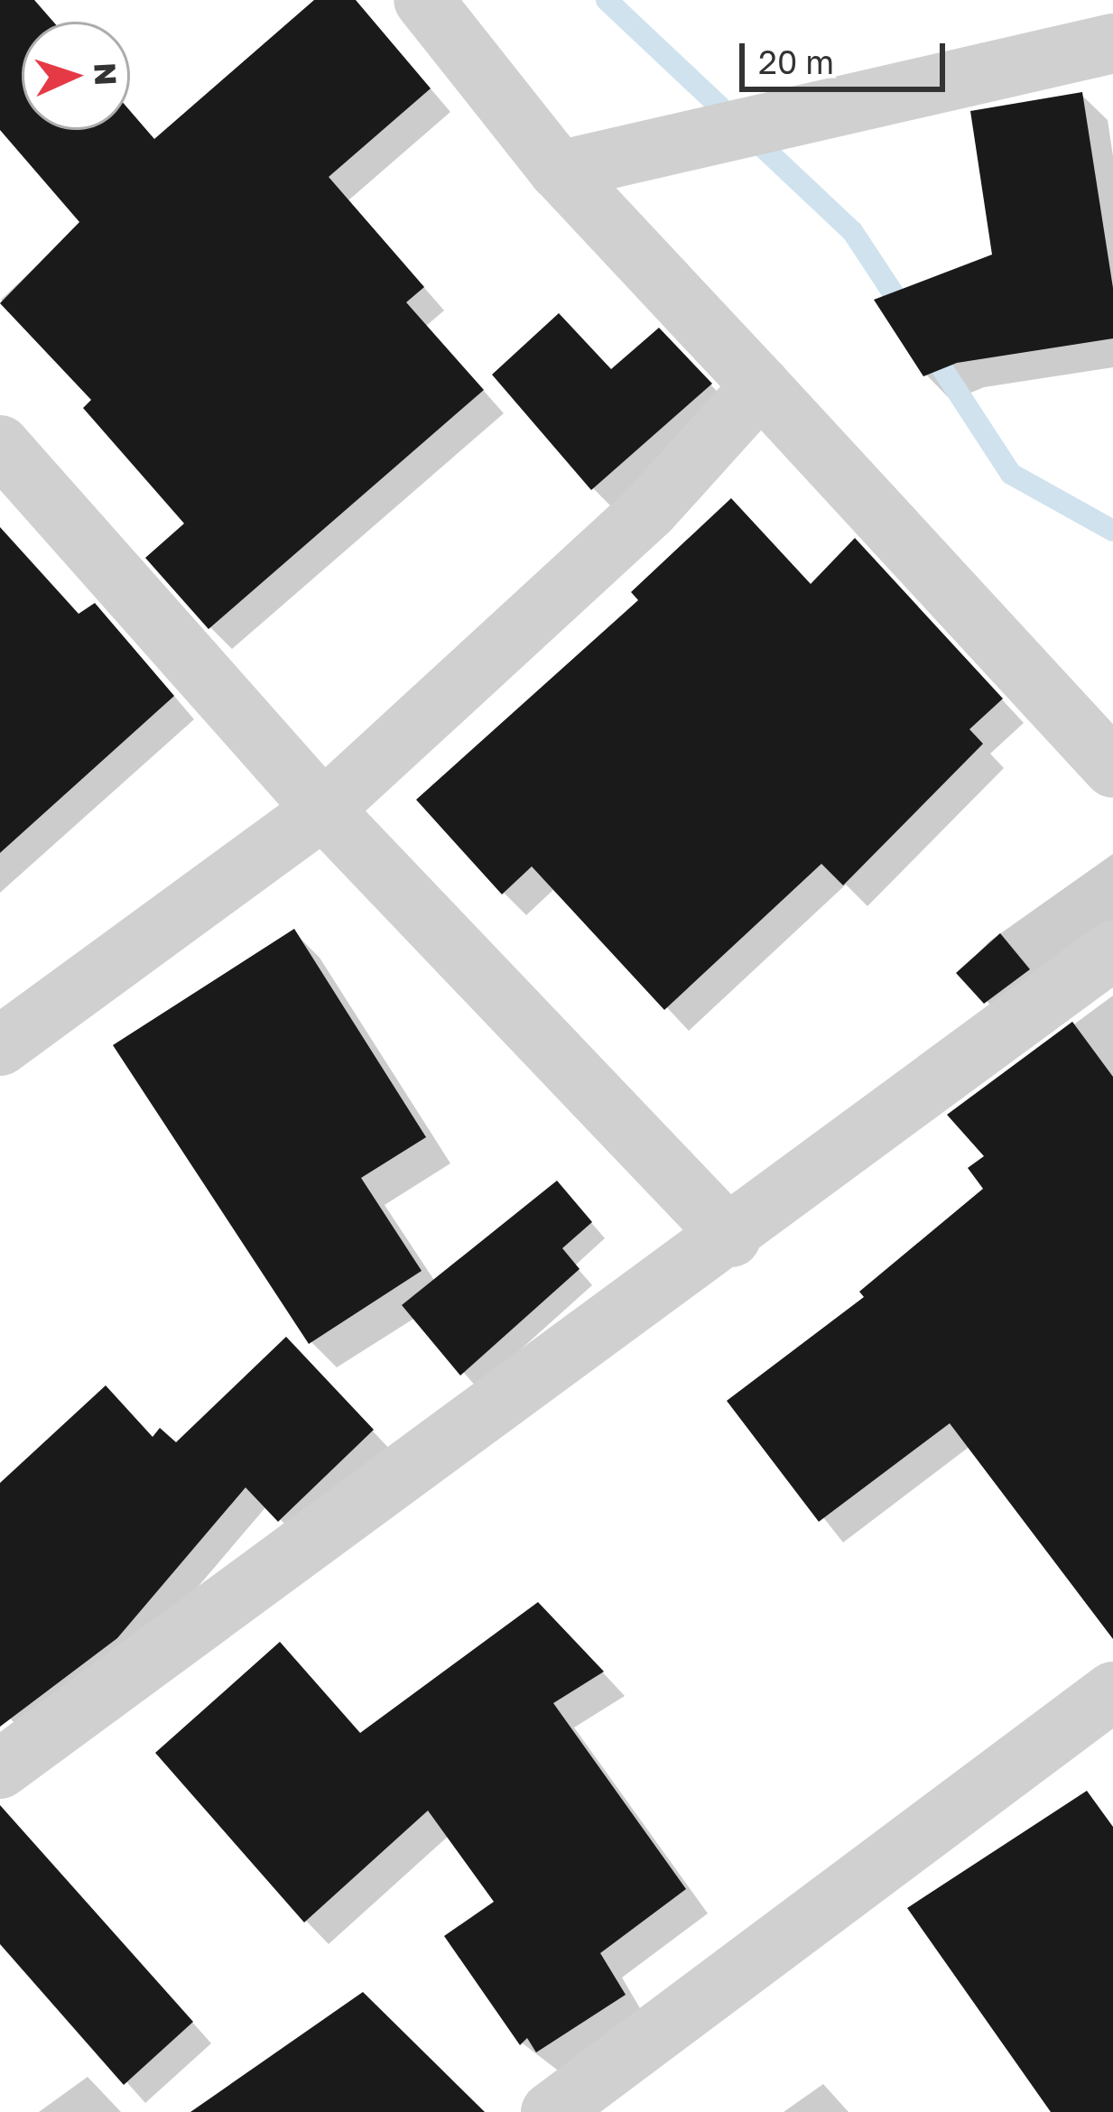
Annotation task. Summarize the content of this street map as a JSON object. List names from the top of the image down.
{
  "scale_bar": "20 m",
  "north": "right"
}
